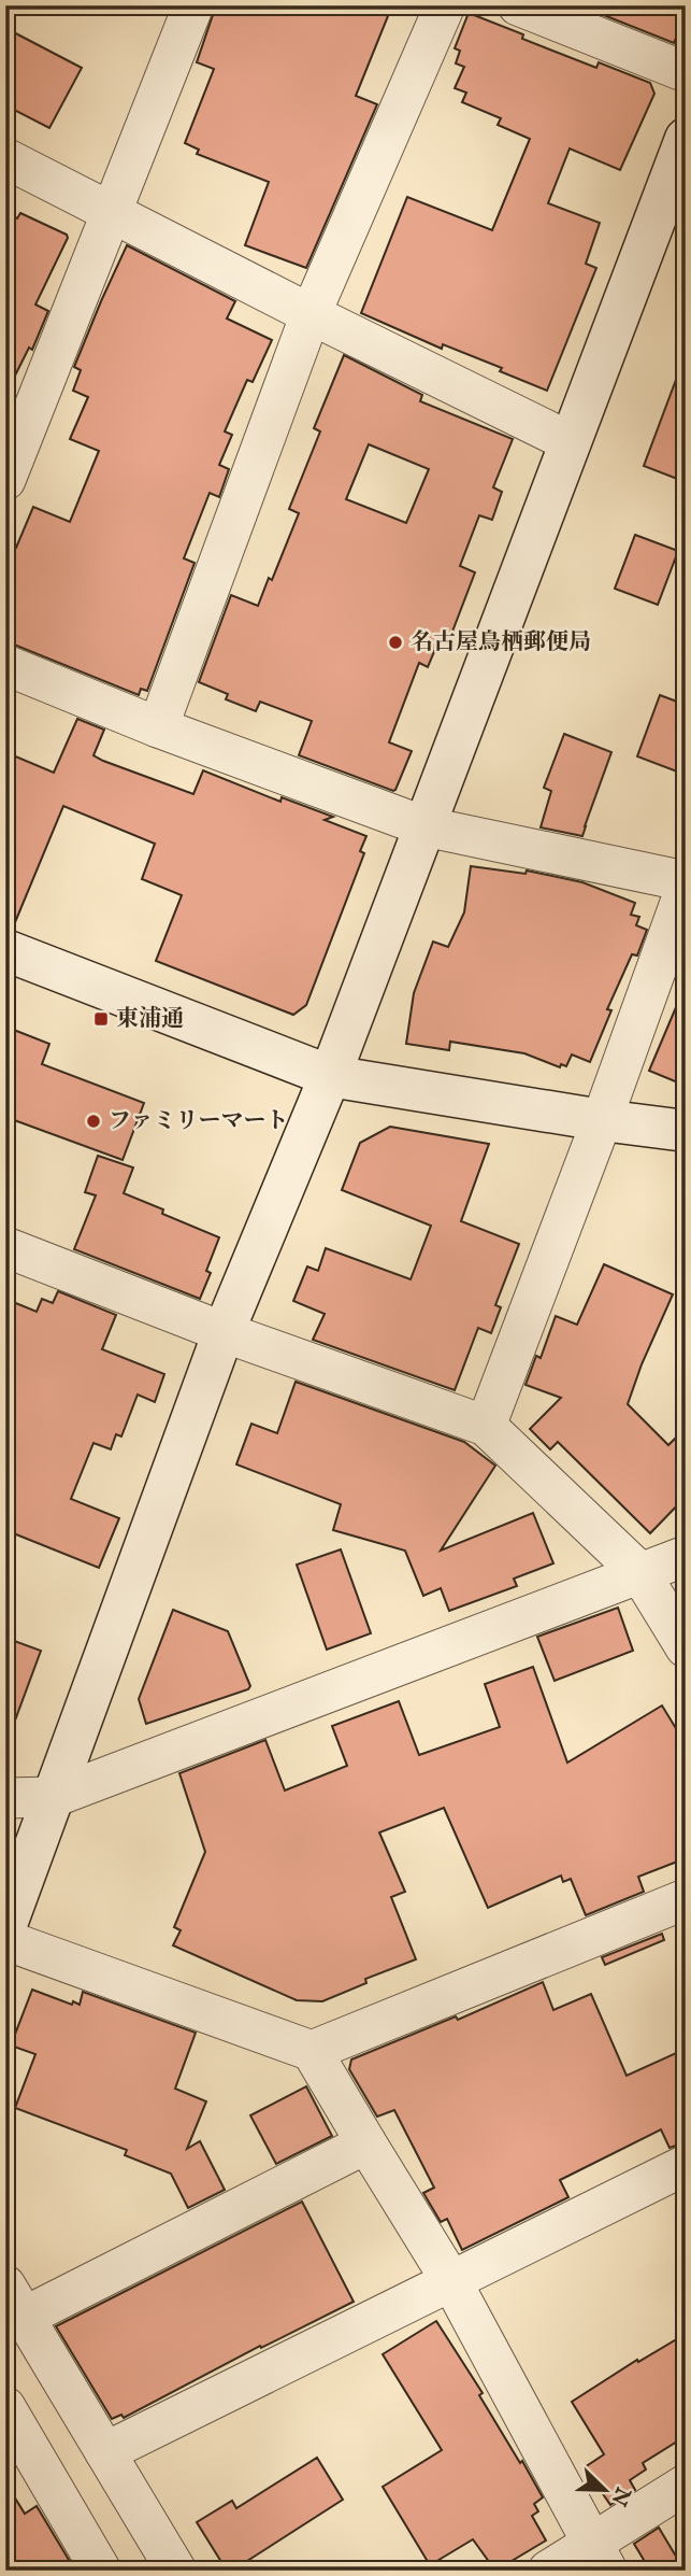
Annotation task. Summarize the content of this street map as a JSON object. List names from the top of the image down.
{
  "places": {
    "other": ["名古屋鳥栖郵便局", "ファミリーマート"],
    "transit": ["東浦通"]
  },
  "north": "bottom right"
}
